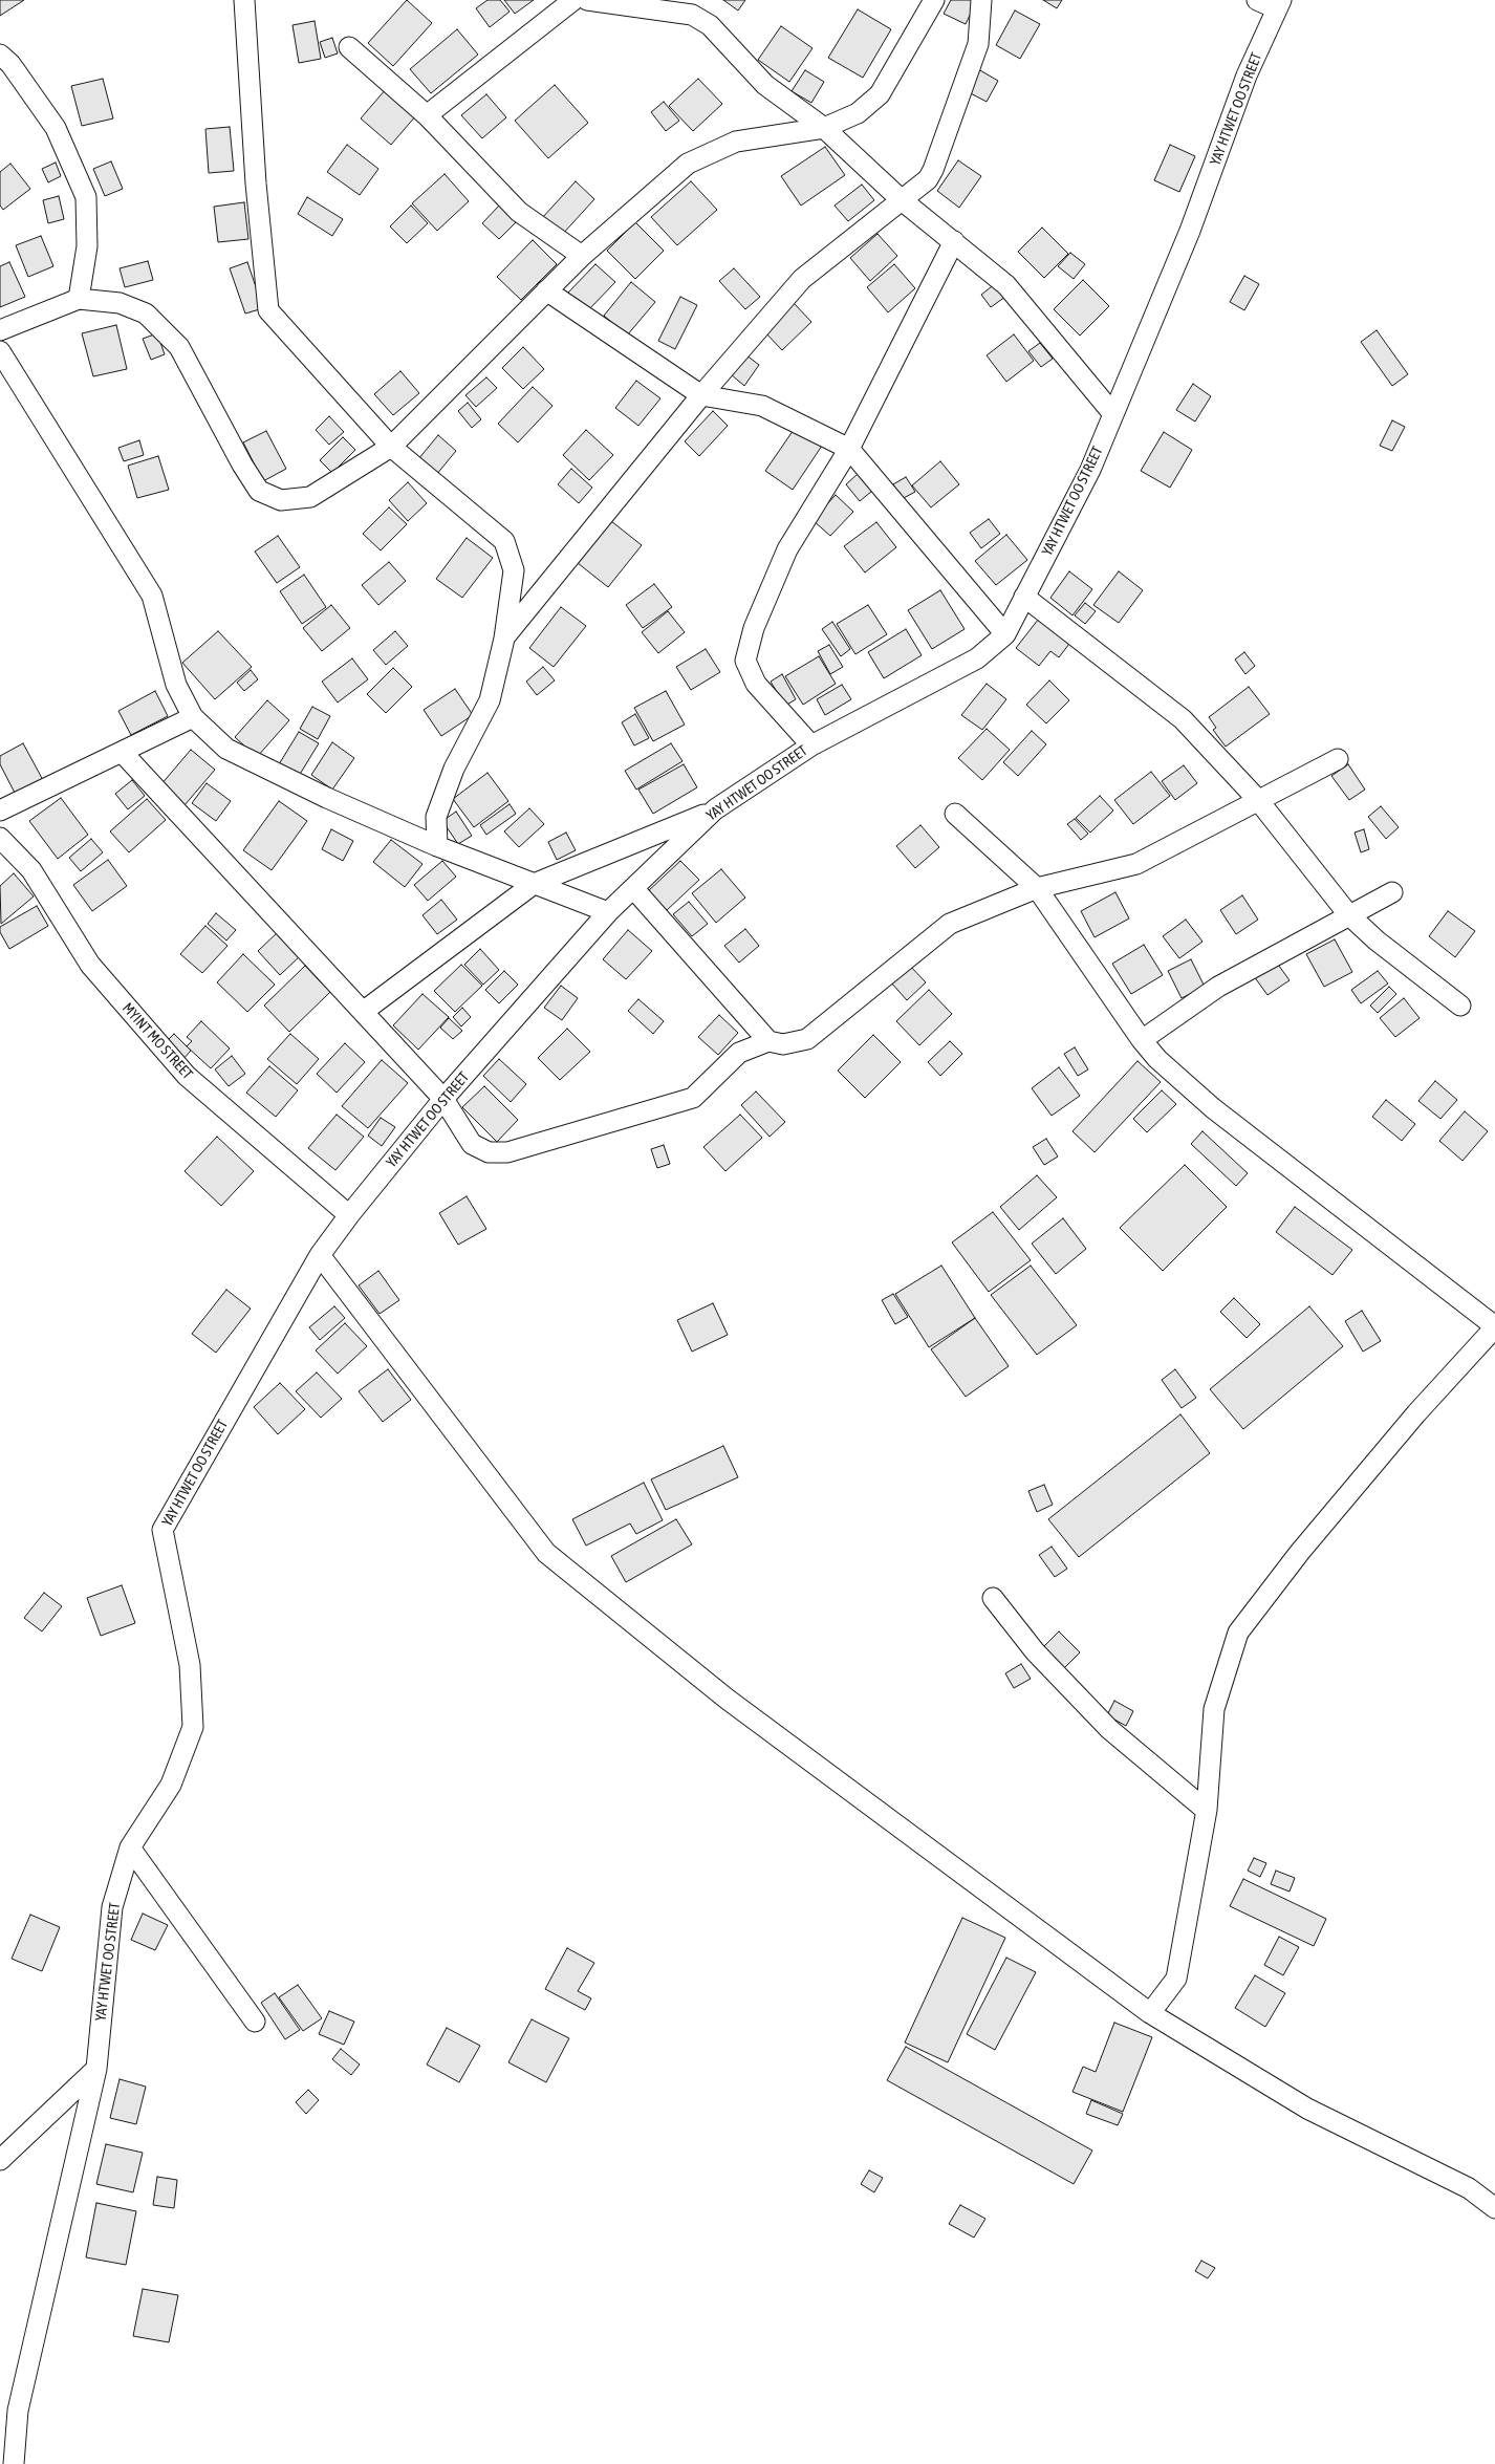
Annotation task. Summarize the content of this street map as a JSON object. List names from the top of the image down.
{
  "streets": {
    "street": ["YAY HTWET OO STREET", "MYINT MO STREET"]
  },
  "crossings": [
    ["YAY HTWET OO STREET", "MYINT MO STREET"]
  ]
}
